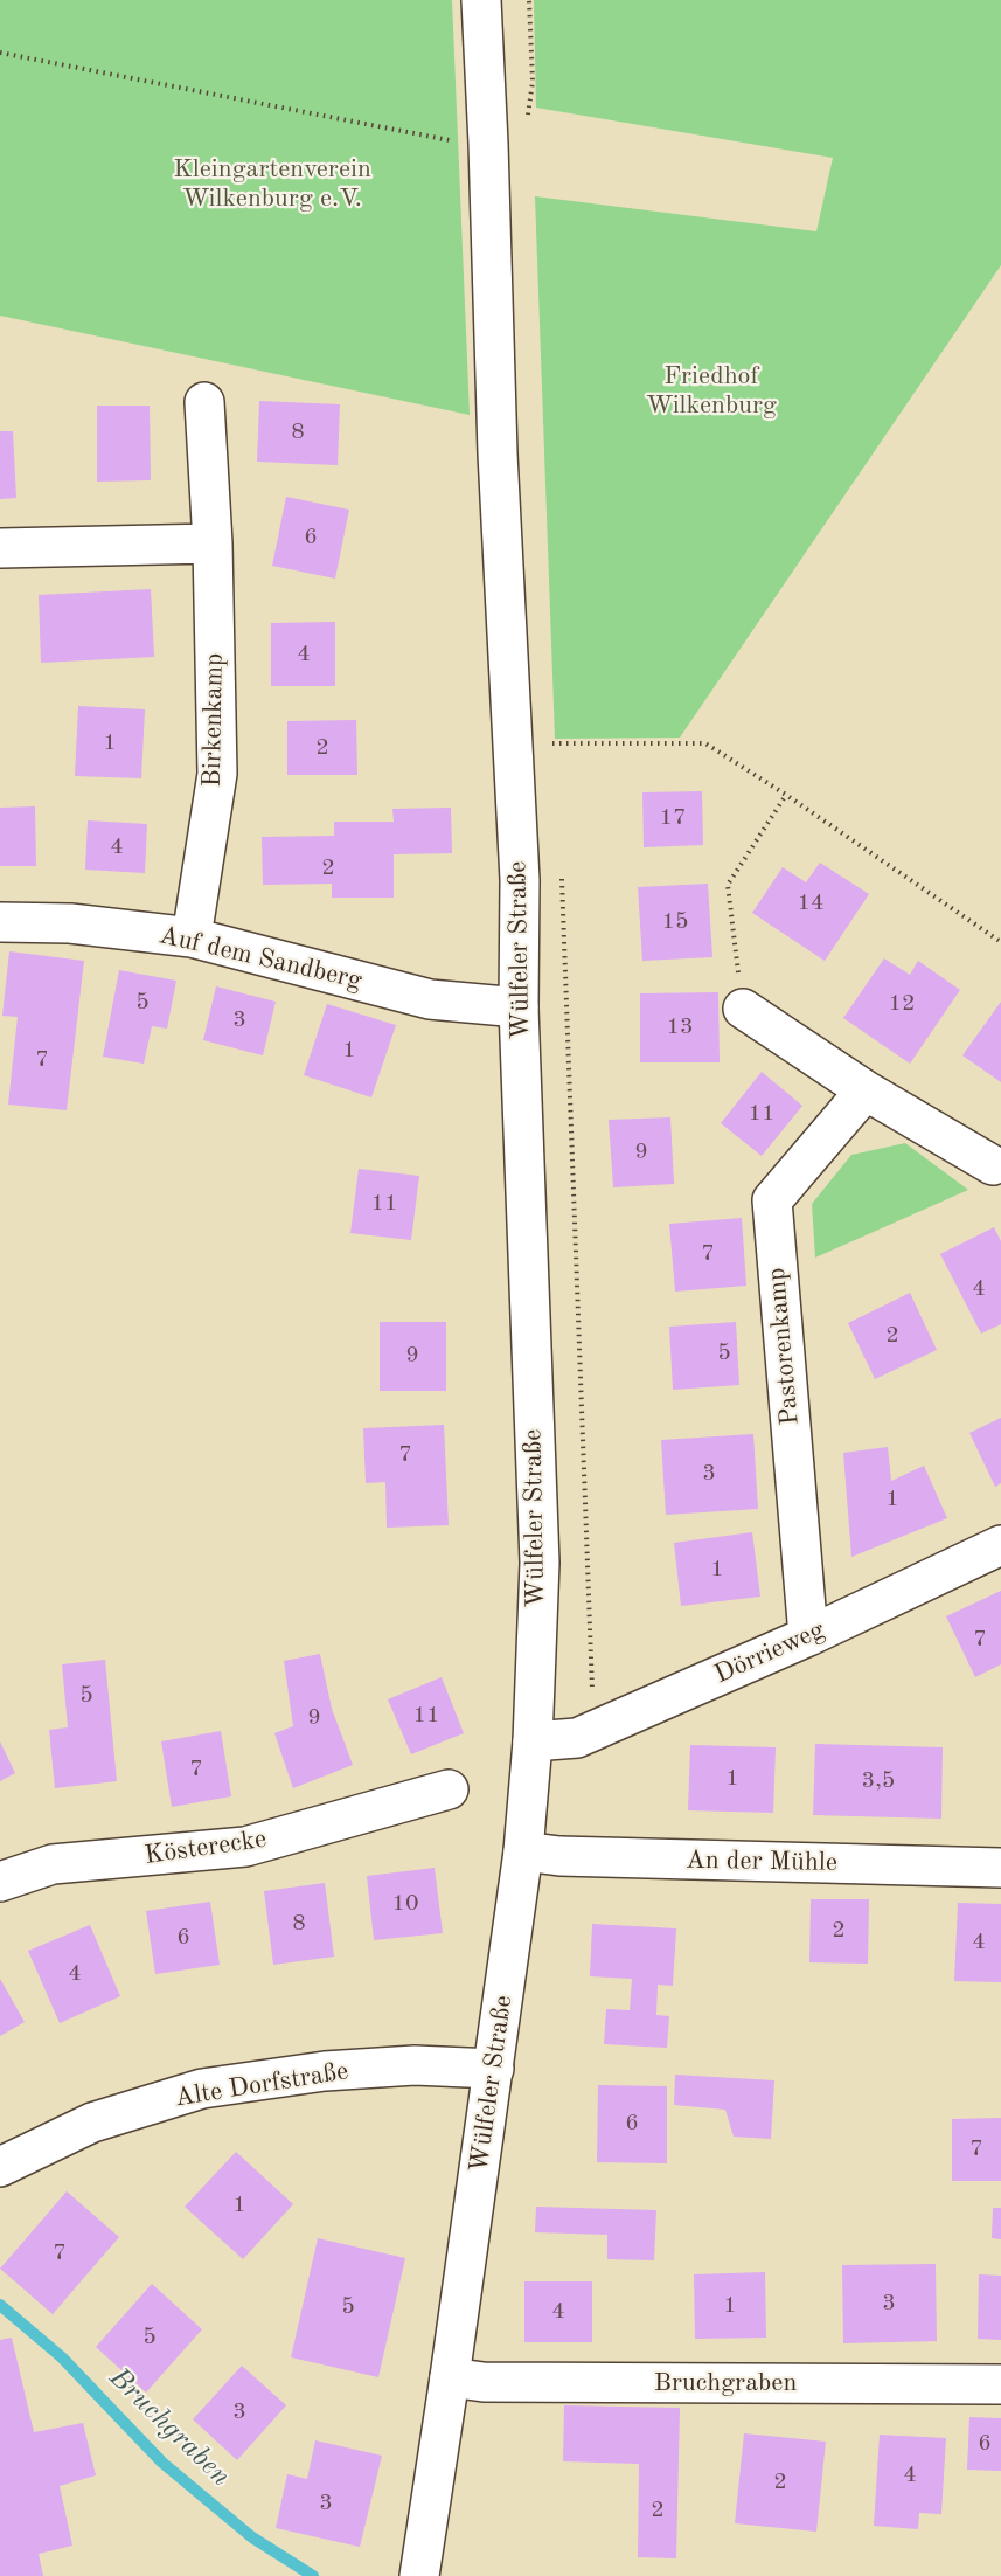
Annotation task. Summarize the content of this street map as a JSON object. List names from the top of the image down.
{
  "streets": {
    "street": [
      "Birkenkamp",
      "Wülfeler Straße",
      "Auf dem Sandberg",
      "Pastorenkamp",
      "Dörrieweg",
      "Kösterecke",
      "An der Mühle",
      "Alte Dorfstraße",
      "Bruchgraben"
    ]
  },
  "crossings": [
    ["Birkenkamp", "Auf dem Sandberg"],
    ["Wülfeler Straße", "Auf dem Sandberg"],
    ["Wülfeler Straße", "Dörrieweg"],
    ["Wülfeler Straße", "An der Mühle"],
    ["Wülfeler Straße", "Alte Dorfstraße"],
    ["Wülfeler Straße", "Bruchgraben"],
    ["Pastorenkamp", "Dörrieweg"]
  ],
  "water": ["Bruchgraben"],
  "parks": ["Kleingartenverein Wilkenburg e.V.", "Friedhof Wilkenburg"],
  "house_numbers": [
    "8",
    "6",
    "4",
    "1",
    "2",
    "17",
    "4",
    "2",
    "14",
    "15",
    "5",
    "12",
    "3",
    "13",
    "1",
    "7",
    "11",
    "9",
    "11",
    "7",
    "4",
    "2",
    "5",
    "9",
    "7",
    "3",
    "1",
    "1",
    "7",
    "5",
    "11",
    "9",
    "7",
    "1",
    "3,5",
    "10",
    "8",
    "2",
    "6",
    "4",
    "4",
    "6",
    "7",
    "1",
    "7",
    "3",
    "1",
    "5",
    "4",
    "5",
    "3",
    "6",
    "4",
    "2",
    "3",
    "2"
  ]
}
